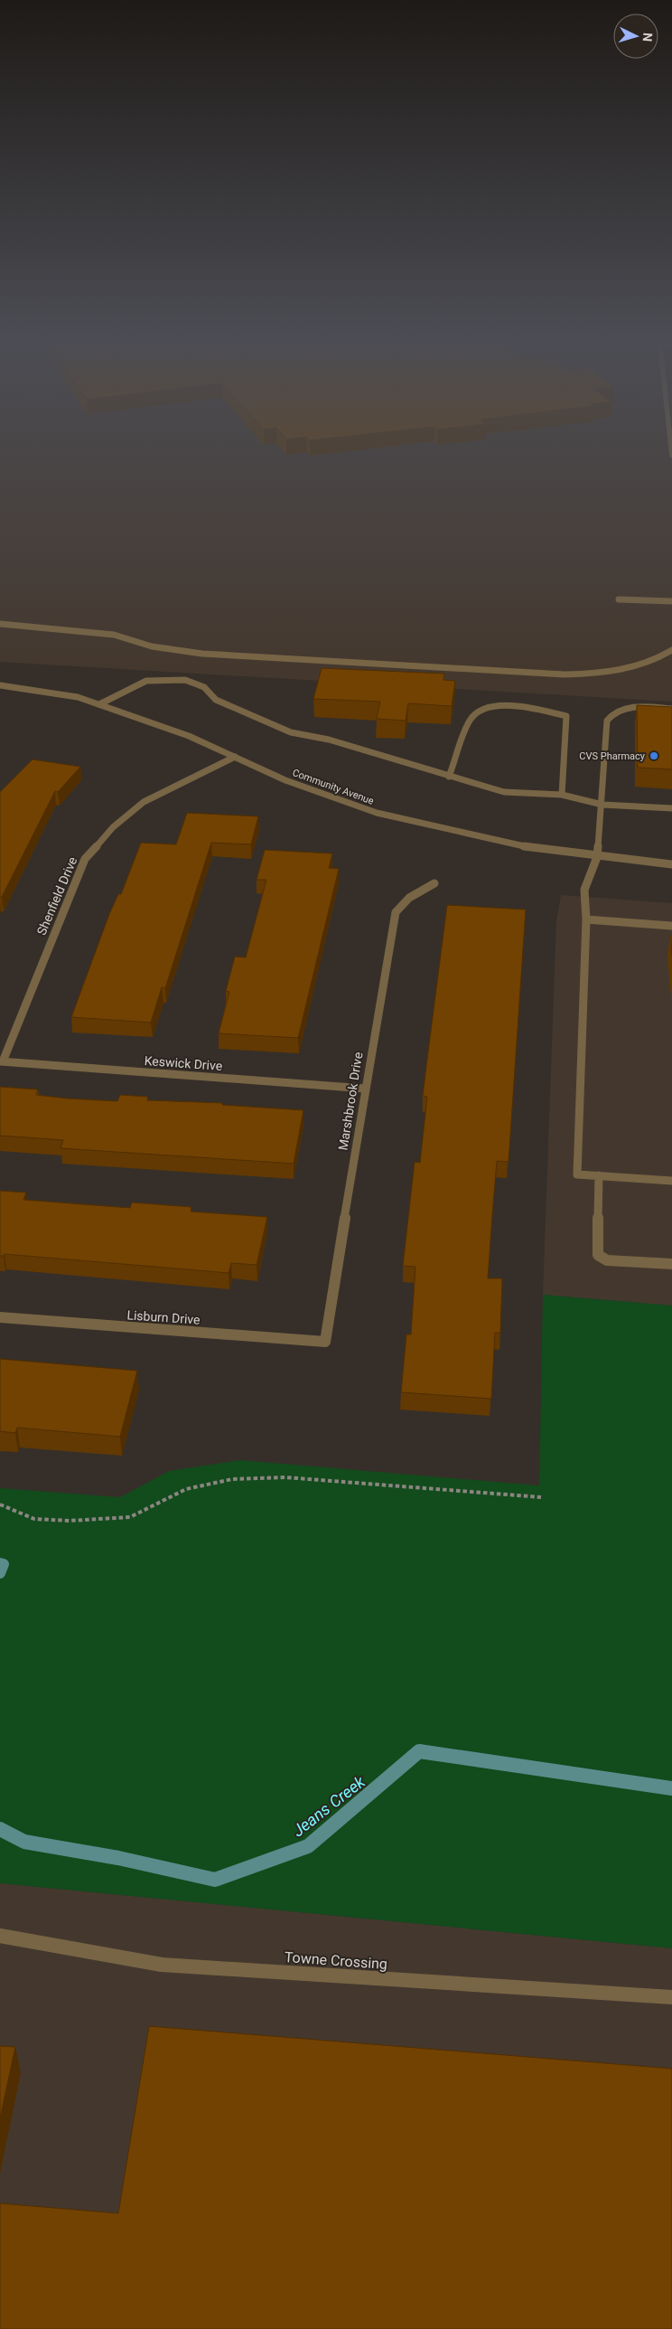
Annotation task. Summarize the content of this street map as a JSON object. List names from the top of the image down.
{
  "streets": {
    "street": [
      "Community Avenue",
      "Shenfield Drive",
      "Keswick Drive",
      "Marshbrook Drive",
      "Lisburn Drive",
      "Towne Crossing"
    ]
  },
  "crossings": [
    ["Community Avenue", "Shenfield Drive"],
    ["Shenfield Drive", "Keswick Drive"],
    ["Keswick Drive", "Marshbrook Drive"],
    ["Marshbrook Drive", "Lisburn Drive"]
  ],
  "water": ["Jeans Creek"],
  "places": ["CVS Pharmacy"],
  "north": "right"
}
